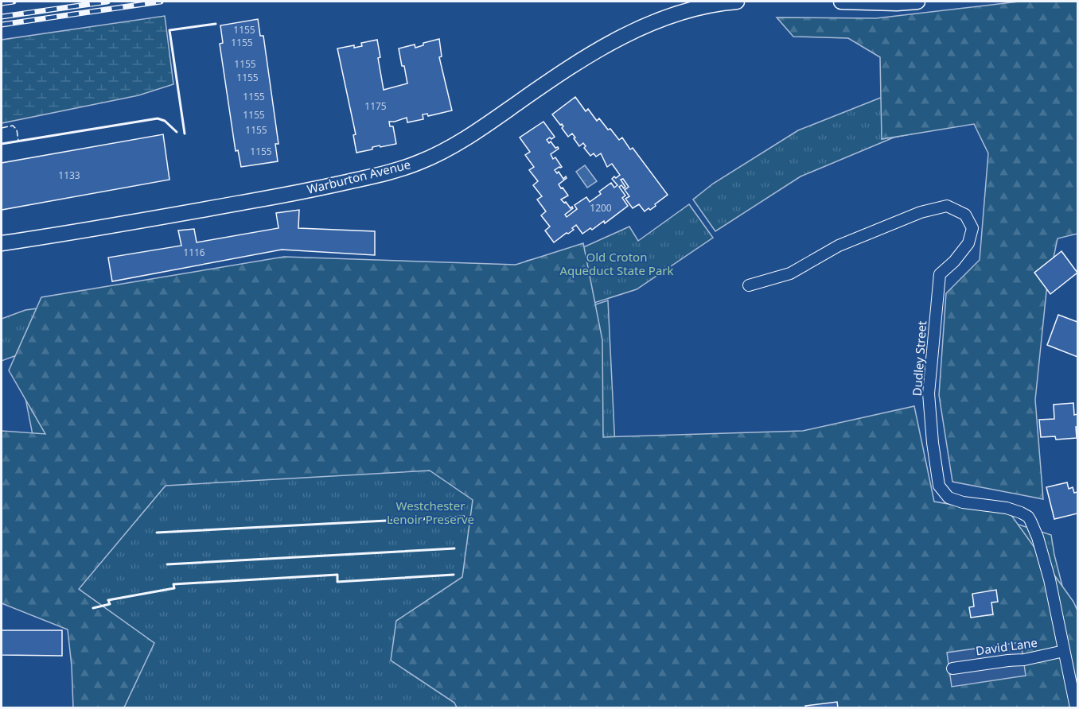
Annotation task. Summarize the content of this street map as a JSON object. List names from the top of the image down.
{
  "streets": {
    "street": ["Warburton Avenue", "Dudley Street", "David Lane"]
  },
  "crossings": [
    ["Dudley Street", "David Lane"]
  ],
  "parks": ["Old Croton Aqueduct State Park", "Westchester Lenoir Preserve"],
  "house_numbers": [
    "1155",
    "1155",
    "1155",
    "1155",
    "1155",
    "1175",
    "1155",
    "1155",
    "1155",
    "1133",
    "1200",
    "1116"
  ]
}
